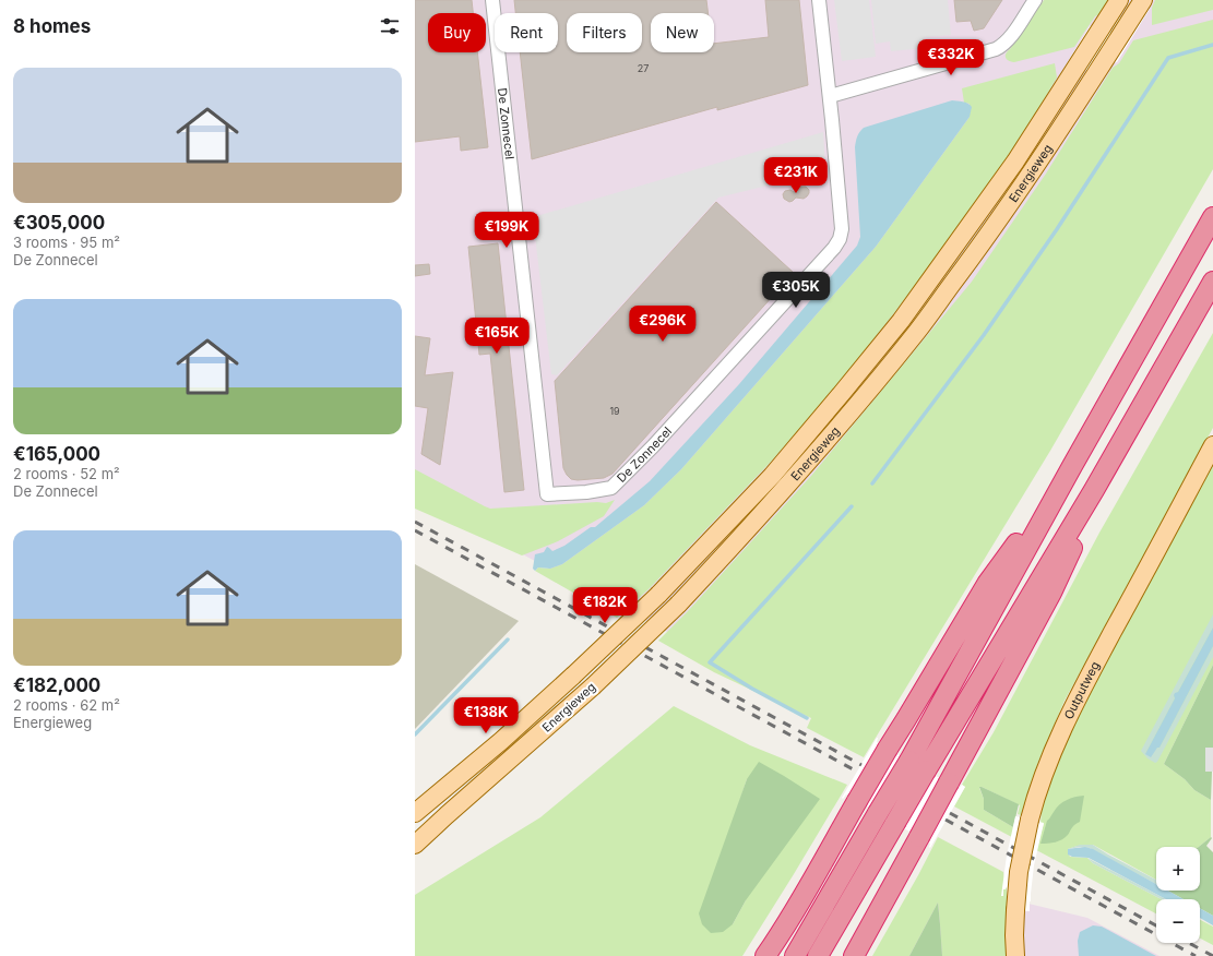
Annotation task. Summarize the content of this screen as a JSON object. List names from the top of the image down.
{
  "streets": {
    "main road": ["Energieweg", "Outputweg"],
    "street": ["De Zonnecel"]
  },
  "house_numbers": ["27", "19"],
  "page": {
    "heading": "8 homes",
    "chip": [
      "Buy",
      "Rent",
      "Filters",
      "New"
    ],
    "price": [
      "€332K",
      "€231K",
      "€199K",
      "€305K",
      "€296K",
      "€165K",
      "€182K",
      "€138K"
    ],
    "list": [
      {
        "name": "€305,000",
        "note": "3 rooms · 95 m² · De Zonnecel"
      },
      {
        "name": "€165,000",
        "note": "2 rooms · 52 m² · De Zonnecel"
      },
      {
        "name": "€182,000",
        "note": "2 rooms · 62 m² · Energieweg"
      }
    ],
    "map_buttons": ["+", "−"]
  }
}
